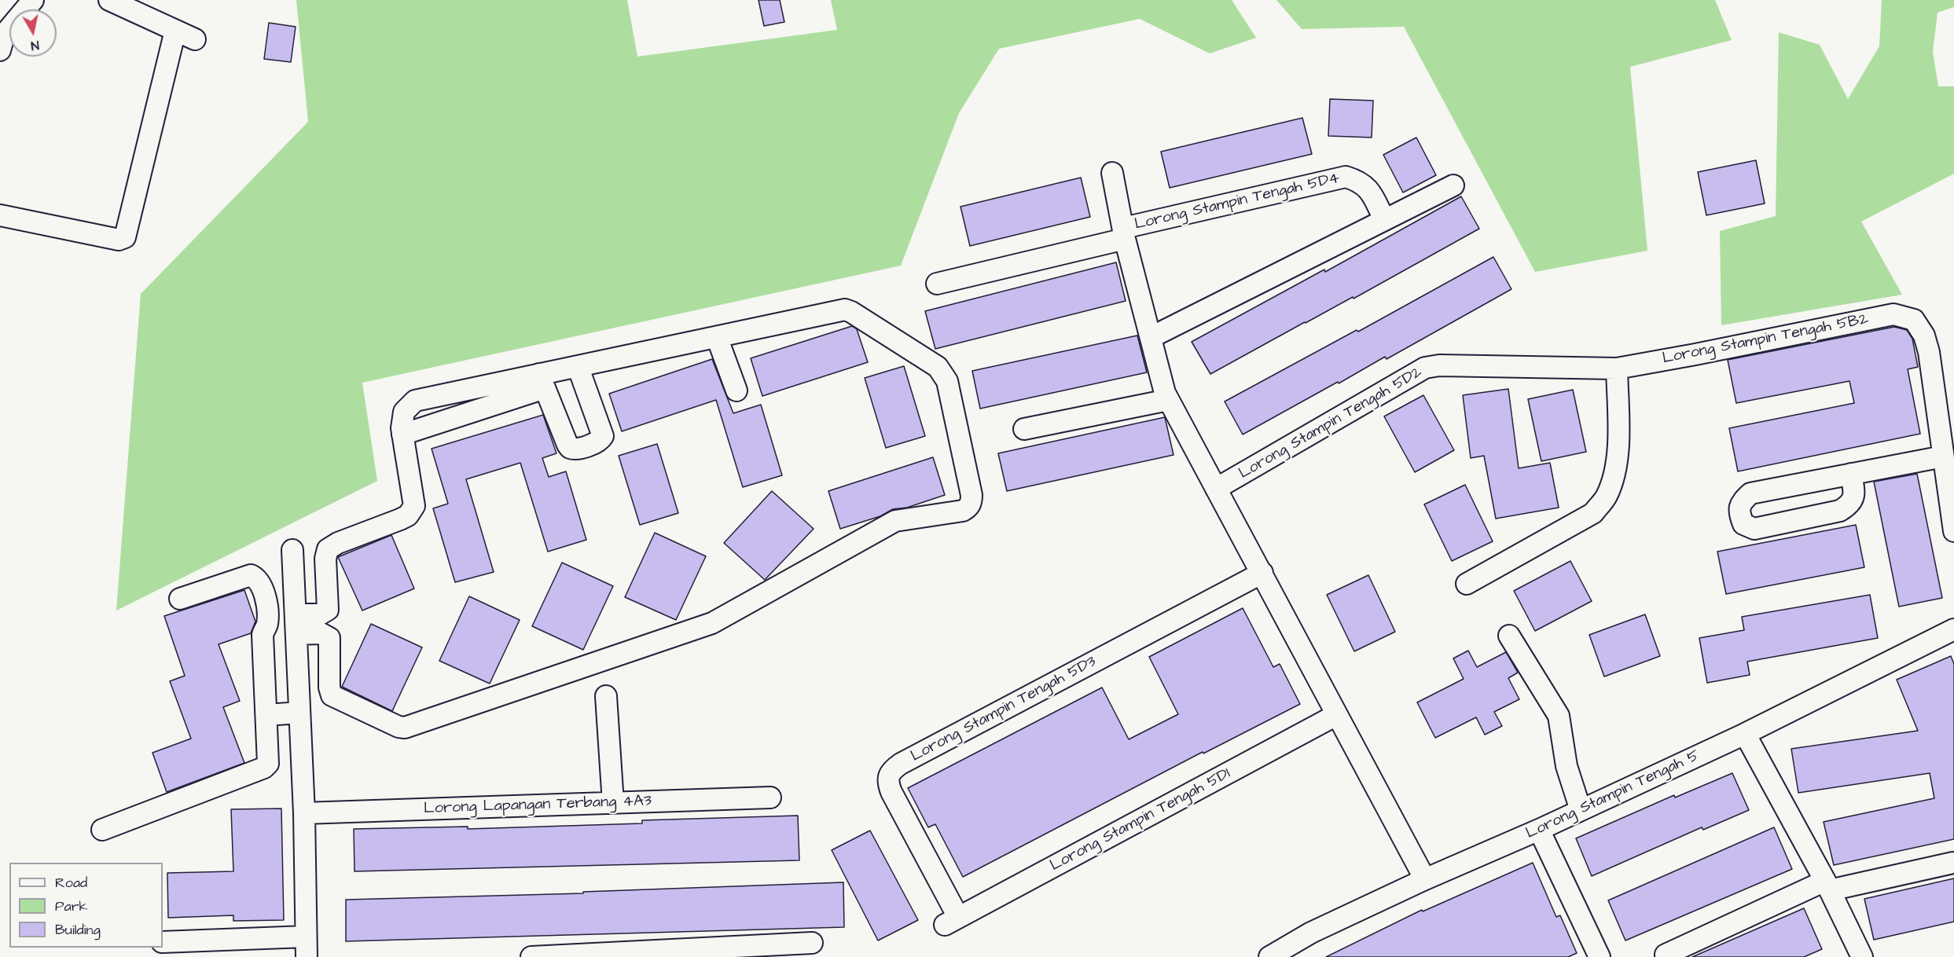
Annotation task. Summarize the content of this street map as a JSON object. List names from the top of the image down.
{
  "streets": {
    "street": [
      "Lorong Stampin Tengah 5D4",
      "Lorong Stampin Tengah 5B2",
      "Lorong Stampin Tengah 5D2",
      "Lorong Stampin Tengah 5D3",
      "Lorong Stampin Tengah 5",
      "Lorong Lapangan Terbang 4A3",
      "Lorong Stampin Tengah 5D1"
    ]
  },
  "crossings": [
    ["Lorong Stampin Tengah 5B2", "Lorong Stampin Tengah 5D2"],
    ["Lorong Stampin Tengah 5D3", "Lorong Stampin Tengah 5D1"]
  ],
  "legend": ["Road", "Park", "Building"],
  "north": "bottom"
}
